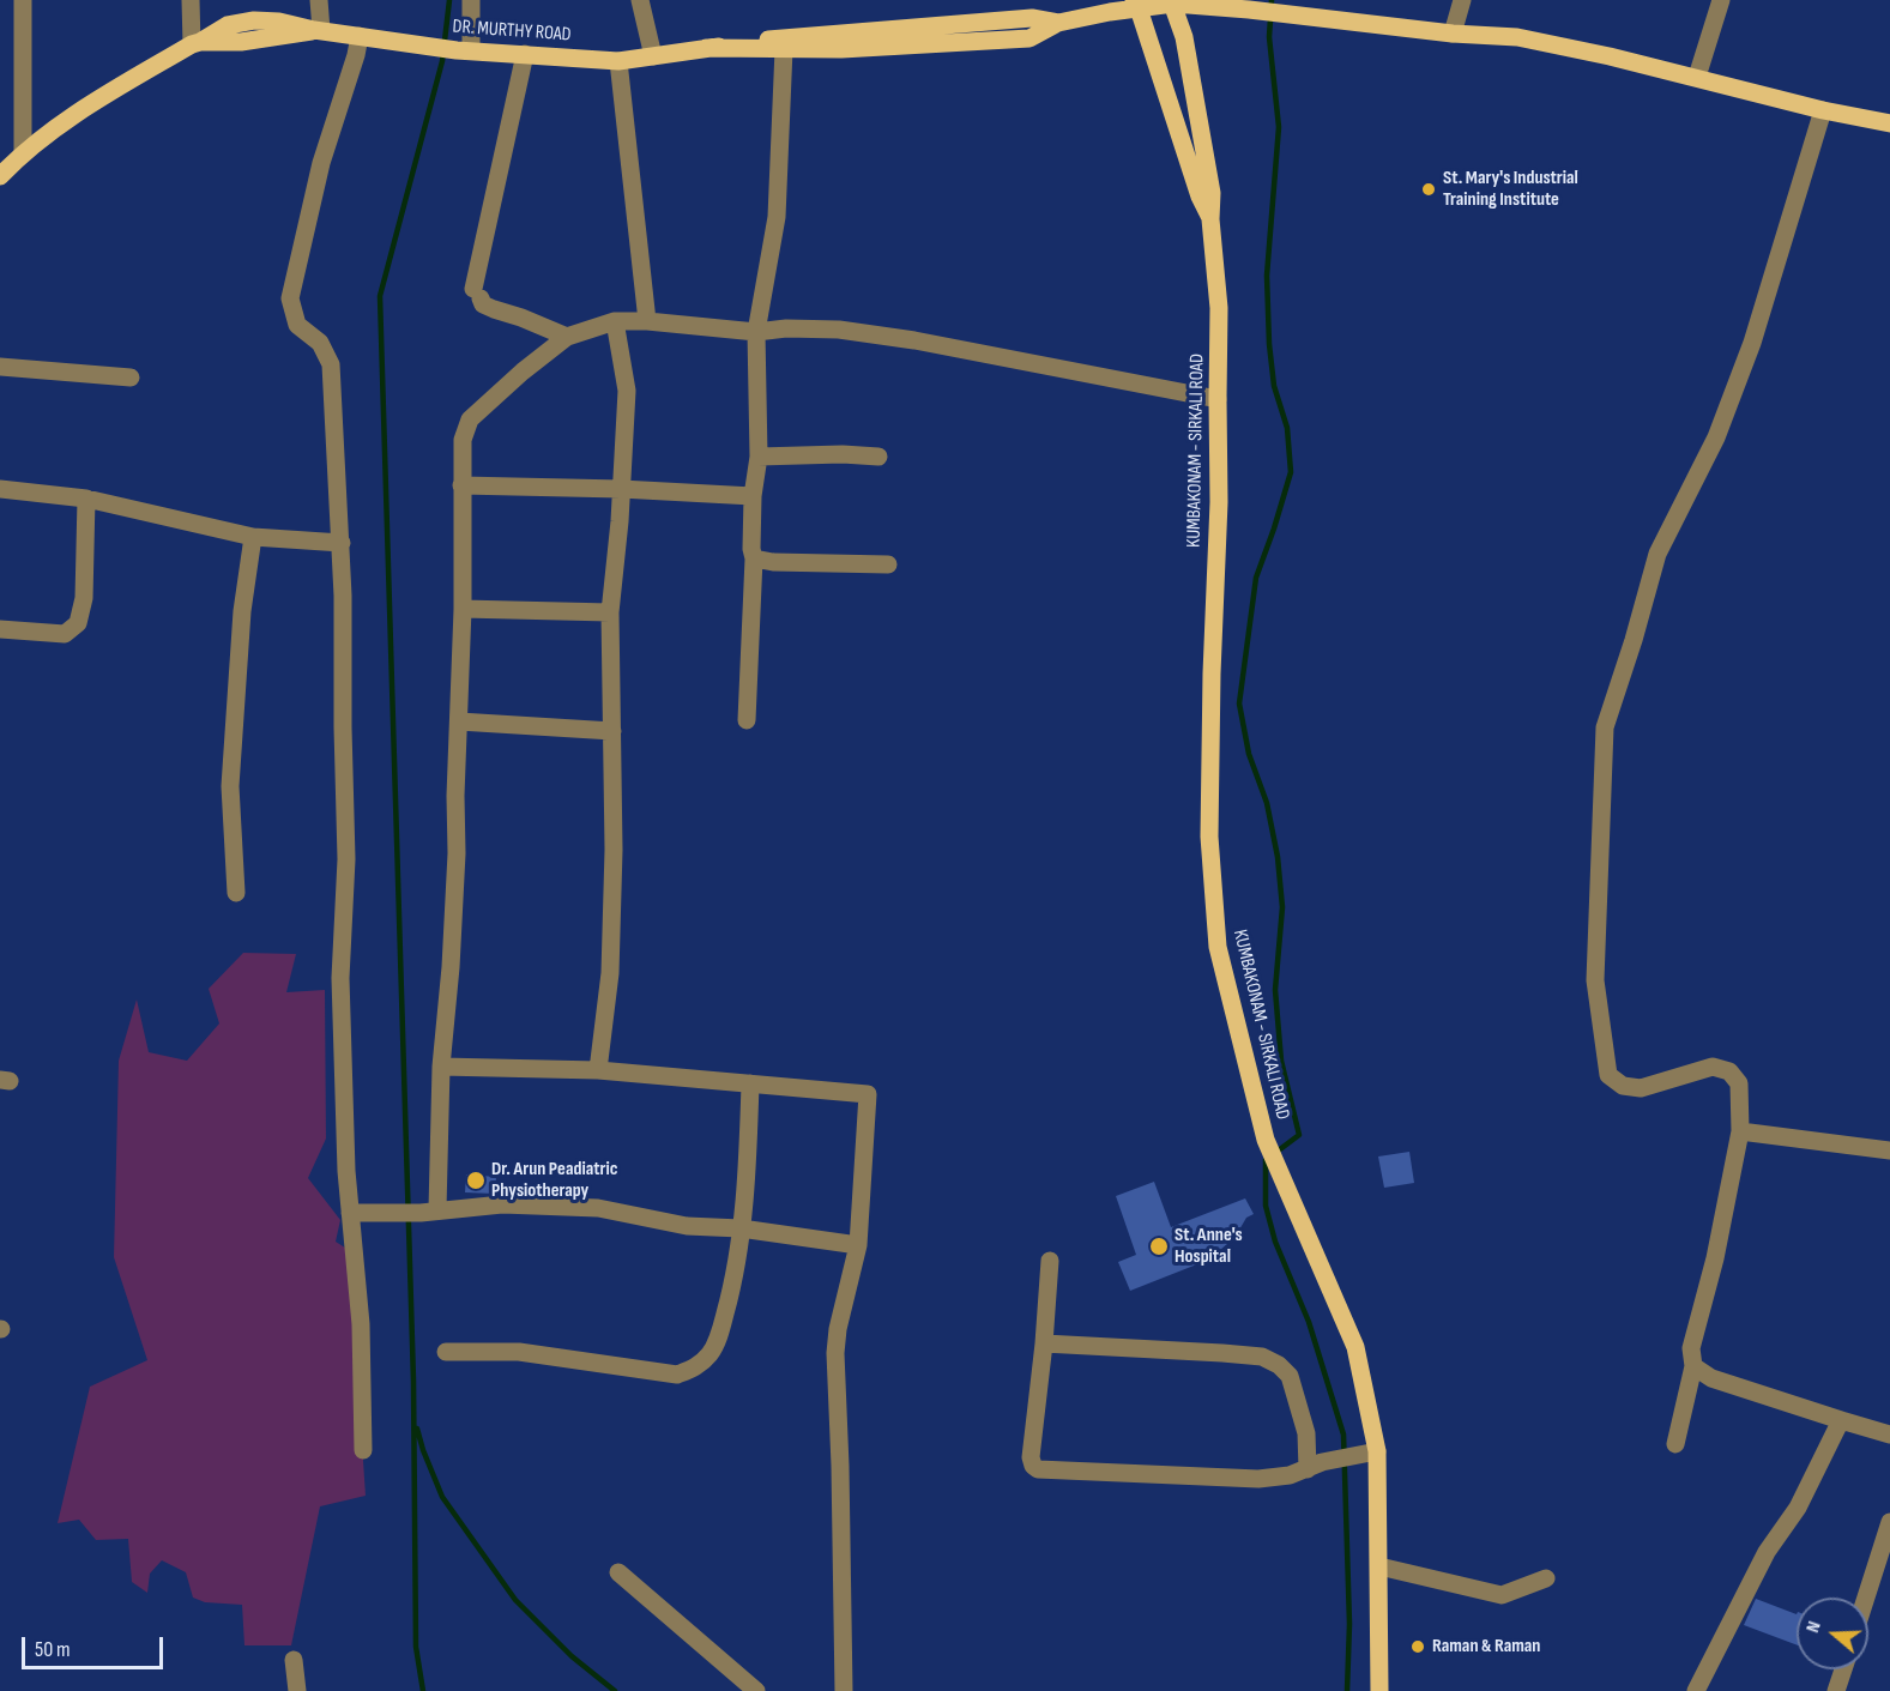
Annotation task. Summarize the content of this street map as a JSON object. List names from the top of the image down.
{
  "streets": {
    "main road": ["DR. MURTHY ROAD", "KUMBAKONAM - SIRKALI ROAD"]
  },
  "crossings": [
    ["DR. MURTHY ROAD", "KUMBAKONAM - SIRKALI ROAD"]
  ],
  "places": [
    "St. Mary's Industrial Training Institute",
    "Dr. Arun Peadiatric Physiotherapy",
    "St. Anne's Hospital",
    "Raman & Raman"
  ],
  "scale_bar": "50 m",
  "north": "left"
}
